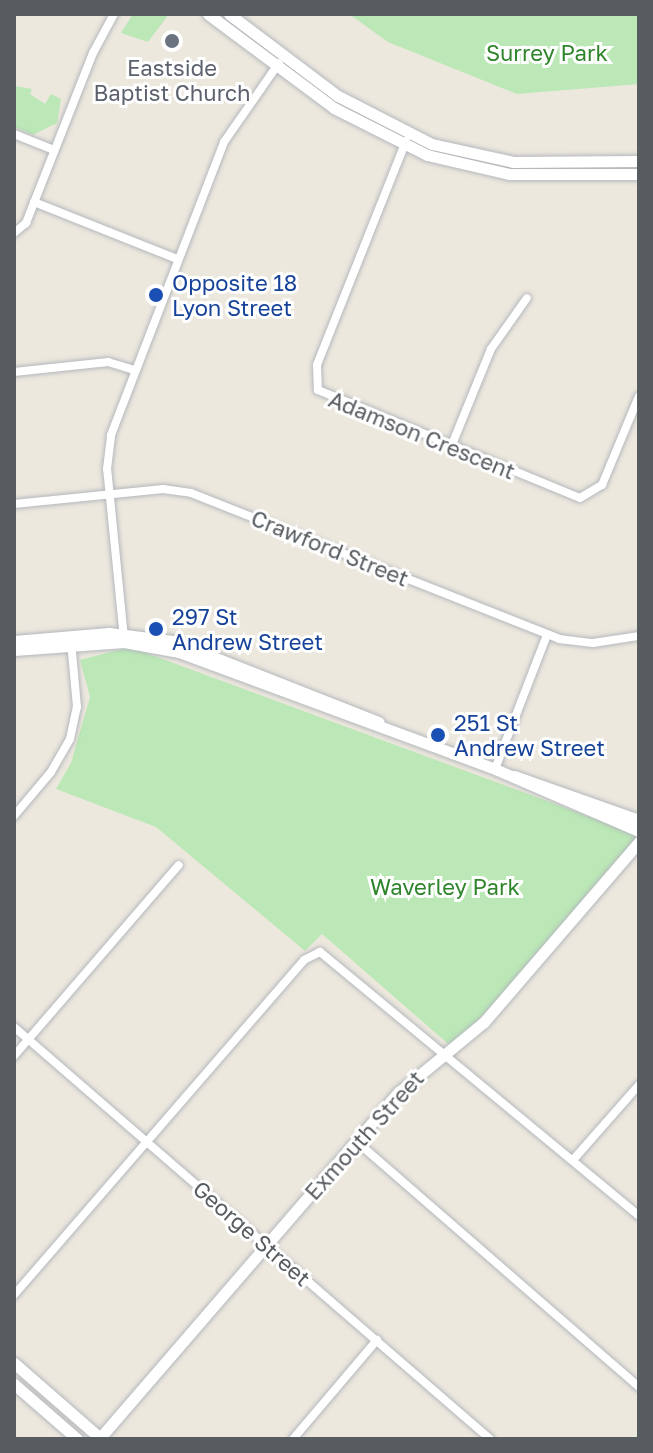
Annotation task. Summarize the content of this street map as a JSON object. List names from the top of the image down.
{
  "streets": {
    "street": [
      "Adamson Crescent",
      "Crawford Street",
      "Exmouth Street",
      "George Street"
    ]
  },
  "crossings": [
    ["Exmouth Street", "George Street"]
  ],
  "parks": ["Surrey Park", "Waverley Park"],
  "places": [
    "Eastside Baptist Church",
    "Opposite 18 Lyon Street",
    "297 St Andrew Street",
    "251 St Andrew Street"
  ]
}
